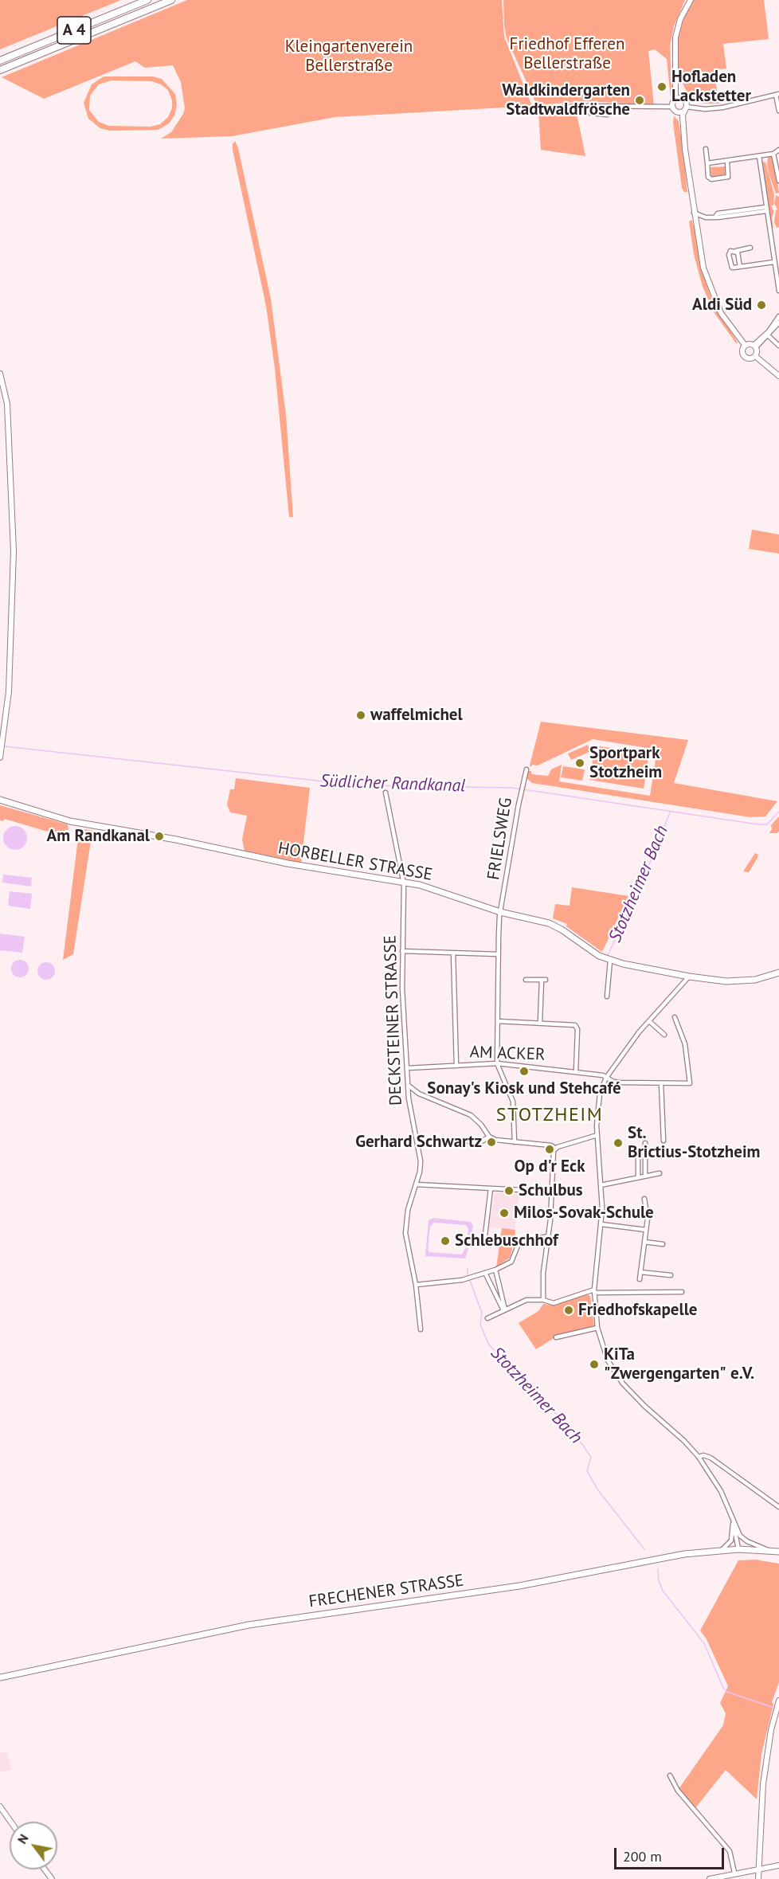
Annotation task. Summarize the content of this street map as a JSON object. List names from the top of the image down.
{
  "streets": {
    "highway": ["A 4"],
    "main road": ["HORBELLER STRASSE", "FRECHENER STRASSE"],
    "street": ["FRIELSWEG", "DECKSTEINER STRASSE", "AM ACKER"]
  },
  "crossings": [
    ["FRIELSWEG", "HORBELLER STRASSE"],
    ["FRIELSWEG", "AM ACKER"],
    ["HORBELLER STRASSE", "DECKSTEINER STRASSE"],
    ["DECKSTEINER STRASSE", "AM ACKER"]
  ],
  "districts": ["STOTZHEIM"],
  "water": ["Südlicher Randkanal", "Stotzheimer Bach"],
  "parks": ["Friedhof Efferen Bellerstraße", "Kleingartenverein Bellerstraße"],
  "places": [
    "Hofladen Lackstetter",
    "Waldkindergarten Stadtwaldfrösche",
    "Aldi Süd",
    "waffelmichel",
    "Sportpark Stotzheim",
    "Am Randkanal",
    "Sonay's Kiosk und Stehcafé",
    "Gerhard Schwartz",
    "St. Brictius-Stotzheim",
    "Op d'r Eck",
    "Schulbus",
    "Milos-Sovak-Schule",
    "Schlebuschhof",
    "Friedhofskapelle",
    "KiTa \"Zwergengarten\" e.V."
  ],
  "scale_bar": "200 m",
  "north": "top left"
}
